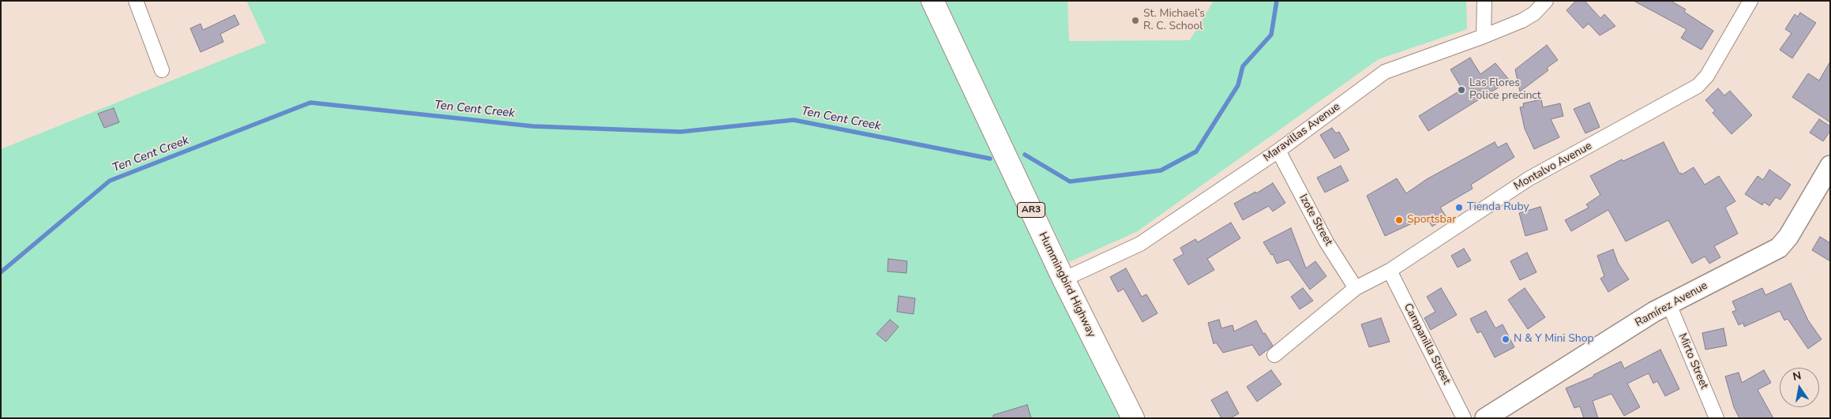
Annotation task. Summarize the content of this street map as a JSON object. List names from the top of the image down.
{
  "streets": {
    "main road": ["AR3", "Hummingbird Highway"],
    "street": [
      "Maravillas Avenue",
      "Montalvo Avenue",
      "Izote Street",
      "Ramírez Avenue",
      "Campanilla Street",
      "Mirto Street"
    ]
  },
  "crossings": [
    ["Maravillas Avenue", "Izote Street"],
    ["Maravillas Avenue", "Hummingbird Highway"],
    ["Montalvo Avenue", "Izote Street"],
    ["Montalvo Avenue", "Campanilla Street"],
    ["Ramírez Avenue", "Mirto Street"]
  ],
  "water": ["Ten Cent Creek"],
  "places": [
    "St. Michael’s R. C. School",
    "Las Flores Police precinct",
    "Tienda Ruby",
    "Sportsbar",
    "N & Y Mini Shop"
  ],
  "north": "top"
}
